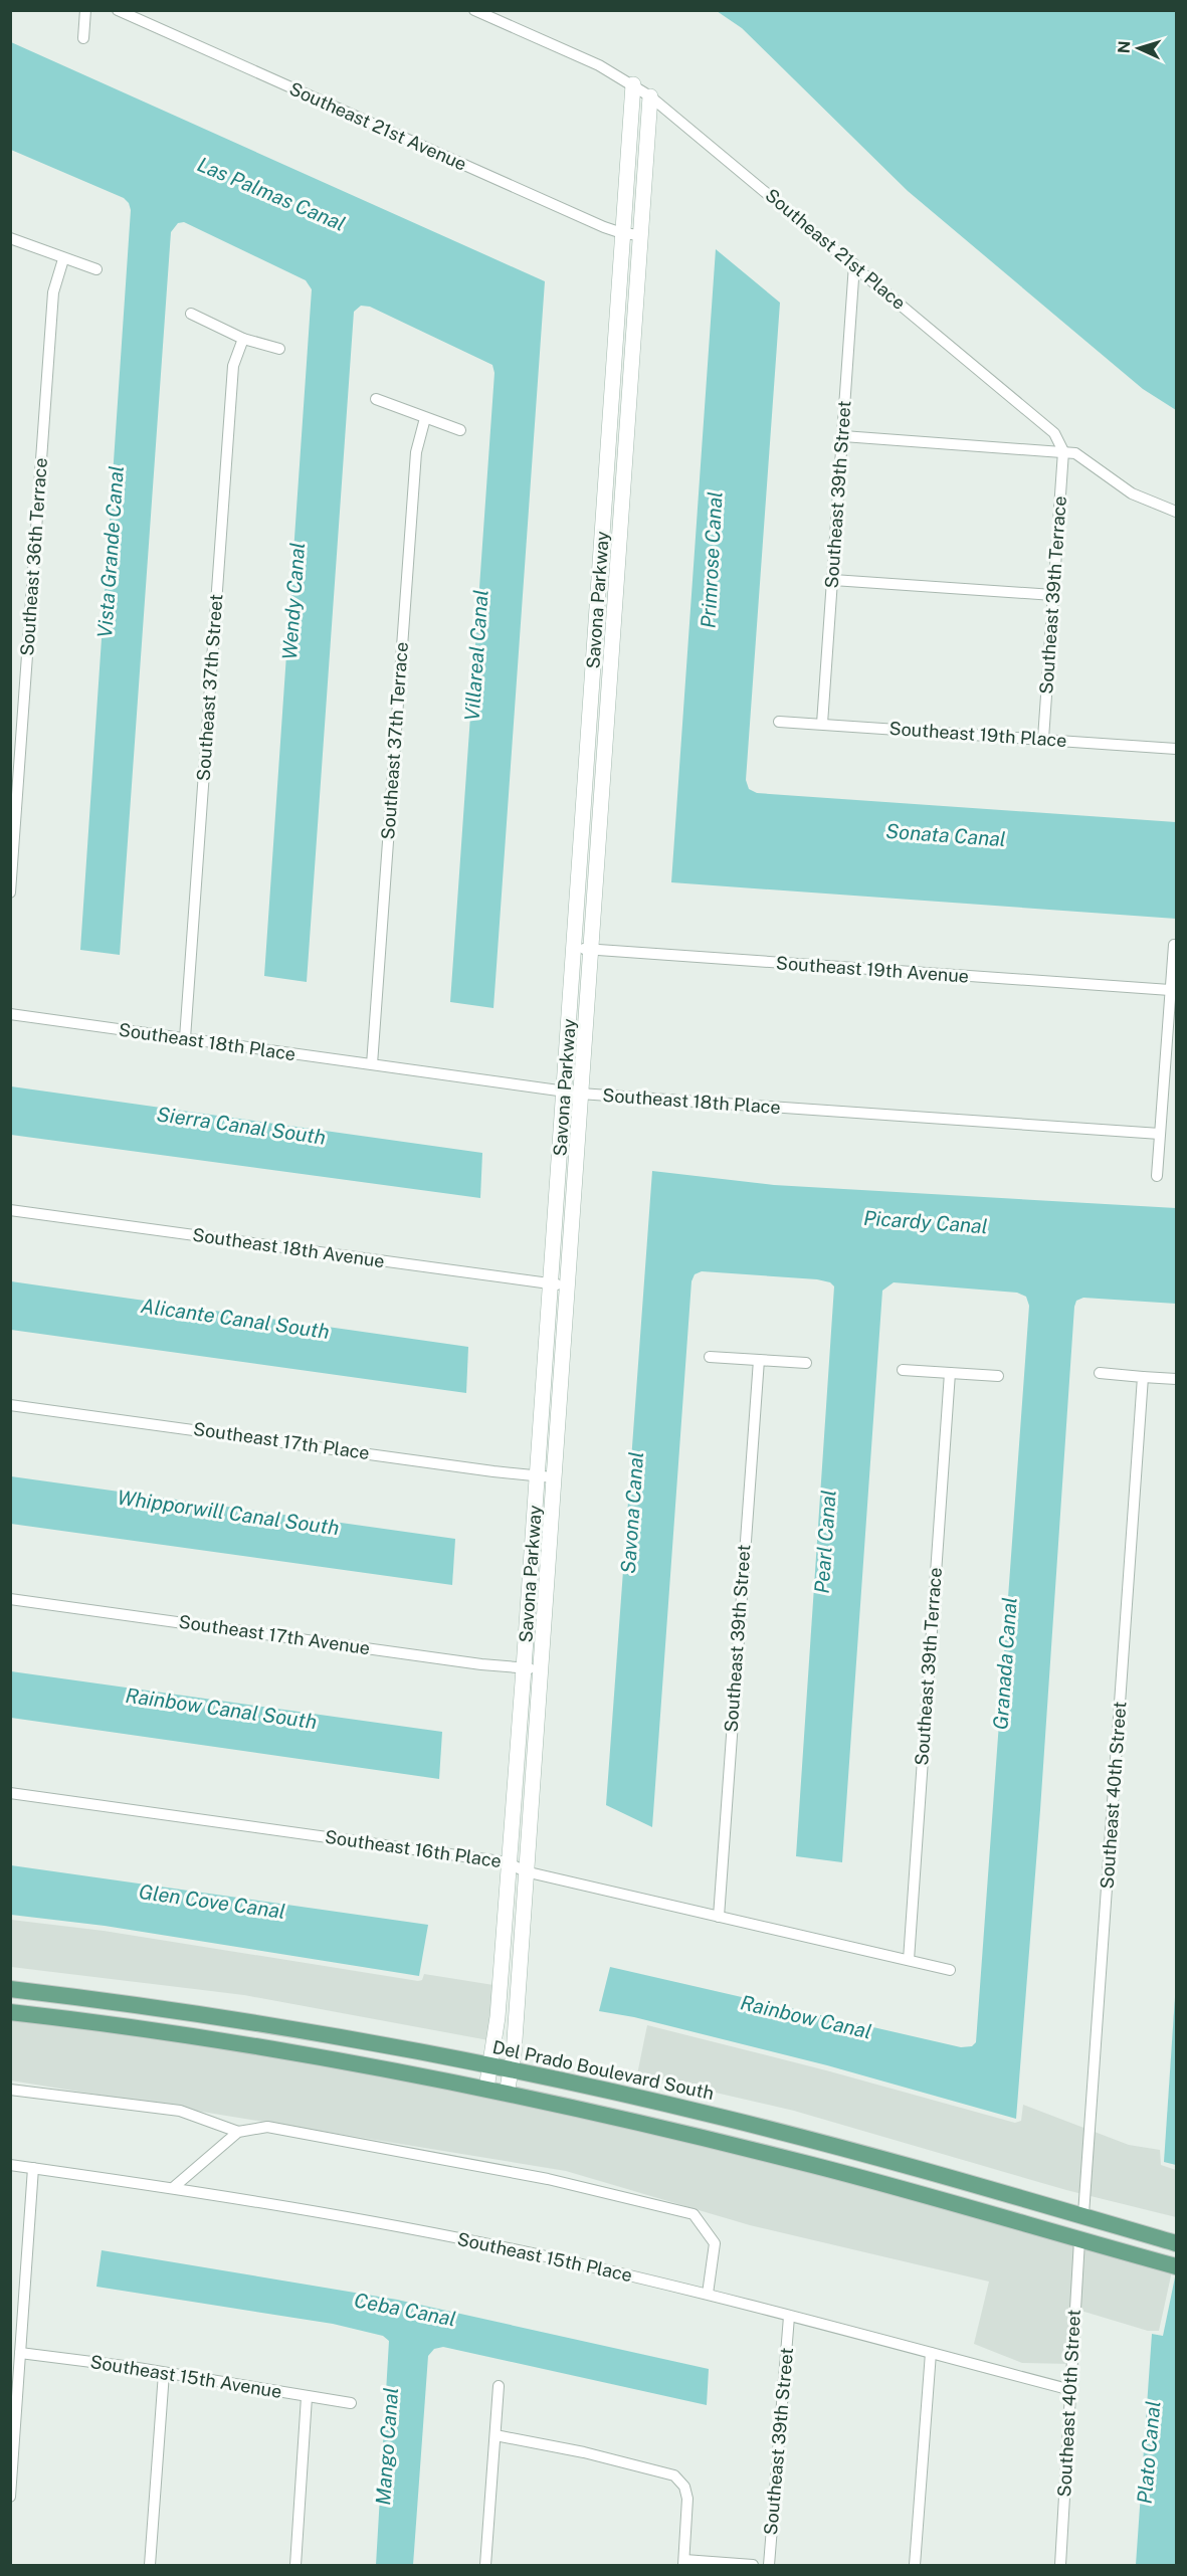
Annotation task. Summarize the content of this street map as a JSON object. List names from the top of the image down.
{
  "streets": {
    "main road": ["Del Prado Boulevard South"],
    "street": [
      "Southeast 21st Avenue",
      "Southeast 21st Place",
      "Southeast 39th Street",
      "Southeast 36th Terrace",
      "Southeast 39th Terrace",
      "Savona Parkway",
      "Southeast 37th Street",
      "Southeast 19th Place",
      "Southeast 37th Terrace",
      "Southeast 19th Avenue",
      "Southeast 18th Place",
      "Southeast 18th Avenue",
      "Southeast 17th Place",
      "Southeast 17th Avenue",
      "Southeast 40th Street",
      "Southeast 16th Place",
      "Southeast 15th Place",
      "Southeast 15th Avenue"
    ]
  },
  "crossings": [
    ["Southeast 21st Avenue", "Savona Parkway"],
    ["Southeast 21st Place", "Southeast 39th Street"],
    ["Southeast 21st Place", "Southeast 39th Terrace"],
    ["Southeast 21st Place", "Savona Parkway"],
    ["Southeast 39th Street", "Southeast 19th Place"],
    ["Southeast 39th Street", "Southeast 16th Place"],
    ["Southeast 39th Street", "Southeast 15th Place"],
    ["Southeast 39th Terrace", "Southeast 19th Place"],
    ["Southeast 39th Terrace", "Southeast 16th Place"],
    ["Savona Parkway", "Southeast 19th Avenue"],
    ["Savona Parkway", "Southeast 18th Place"],
    ["Savona Parkway", "Southeast 18th Avenue"],
    ["Savona Parkway", "Southeast 17th Place"],
    ["Savona Parkway", "Southeast 17th Avenue"],
    ["Savona Parkway", "Southeast 16th Place"],
    ["Savona Parkway", "Del Prado Boulevard South"],
    ["Southeast 37th Street", "Southeast 18th Place"],
    ["Southeast 37th Terrace", "Southeast 18th Place"],
    ["Southeast 40th Street", "Del Prado Boulevard South"],
    ["Southeast 40th Street", "Southeast 15th Place"]
  ],
  "water": [
    "Las Palmas Canal",
    "Vista Grande Canal",
    "Primrose Canal",
    "Wendy Canal",
    "Villareal Canal",
    "Sonata Canal",
    "Sierra Canal South",
    "Picardy Canal",
    "Alicante Canal South",
    "Whipporwill Canal South",
    "Savona Canal",
    "Pearl Canal",
    "Granada Canal",
    "Rainbow Canal South",
    "Glen Cove Canal",
    "Rainbow Canal",
    "Ceba Canal",
    "Mango Canal",
    "Plato Canal"
  ],
  "north": "left"
}
